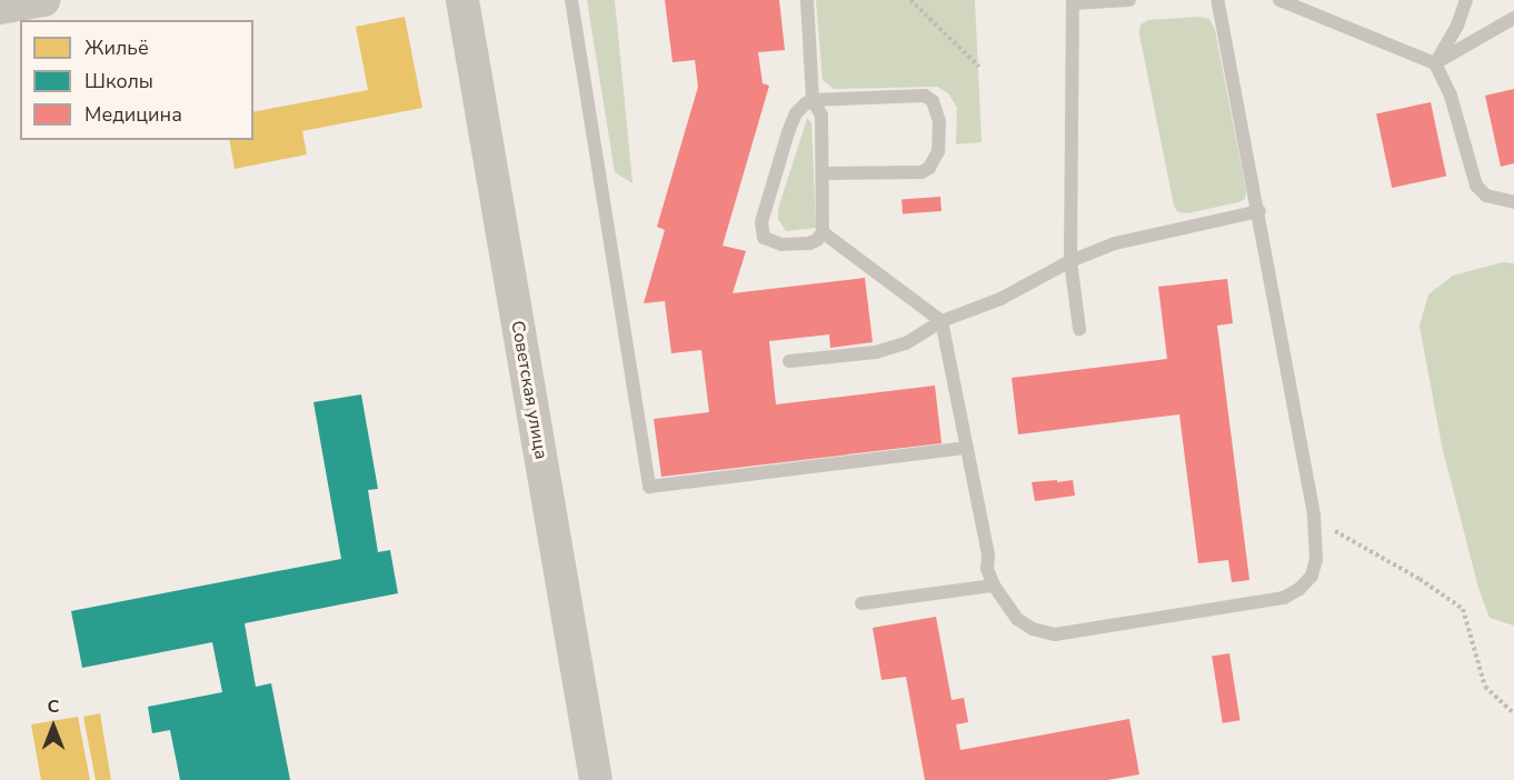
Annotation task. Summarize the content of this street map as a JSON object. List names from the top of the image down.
{
  "streets": {
    "street": ["Советская улица"]
  },
  "legend": ["Жильё", "Школы", "Медицина"],
  "north": "top"
}
